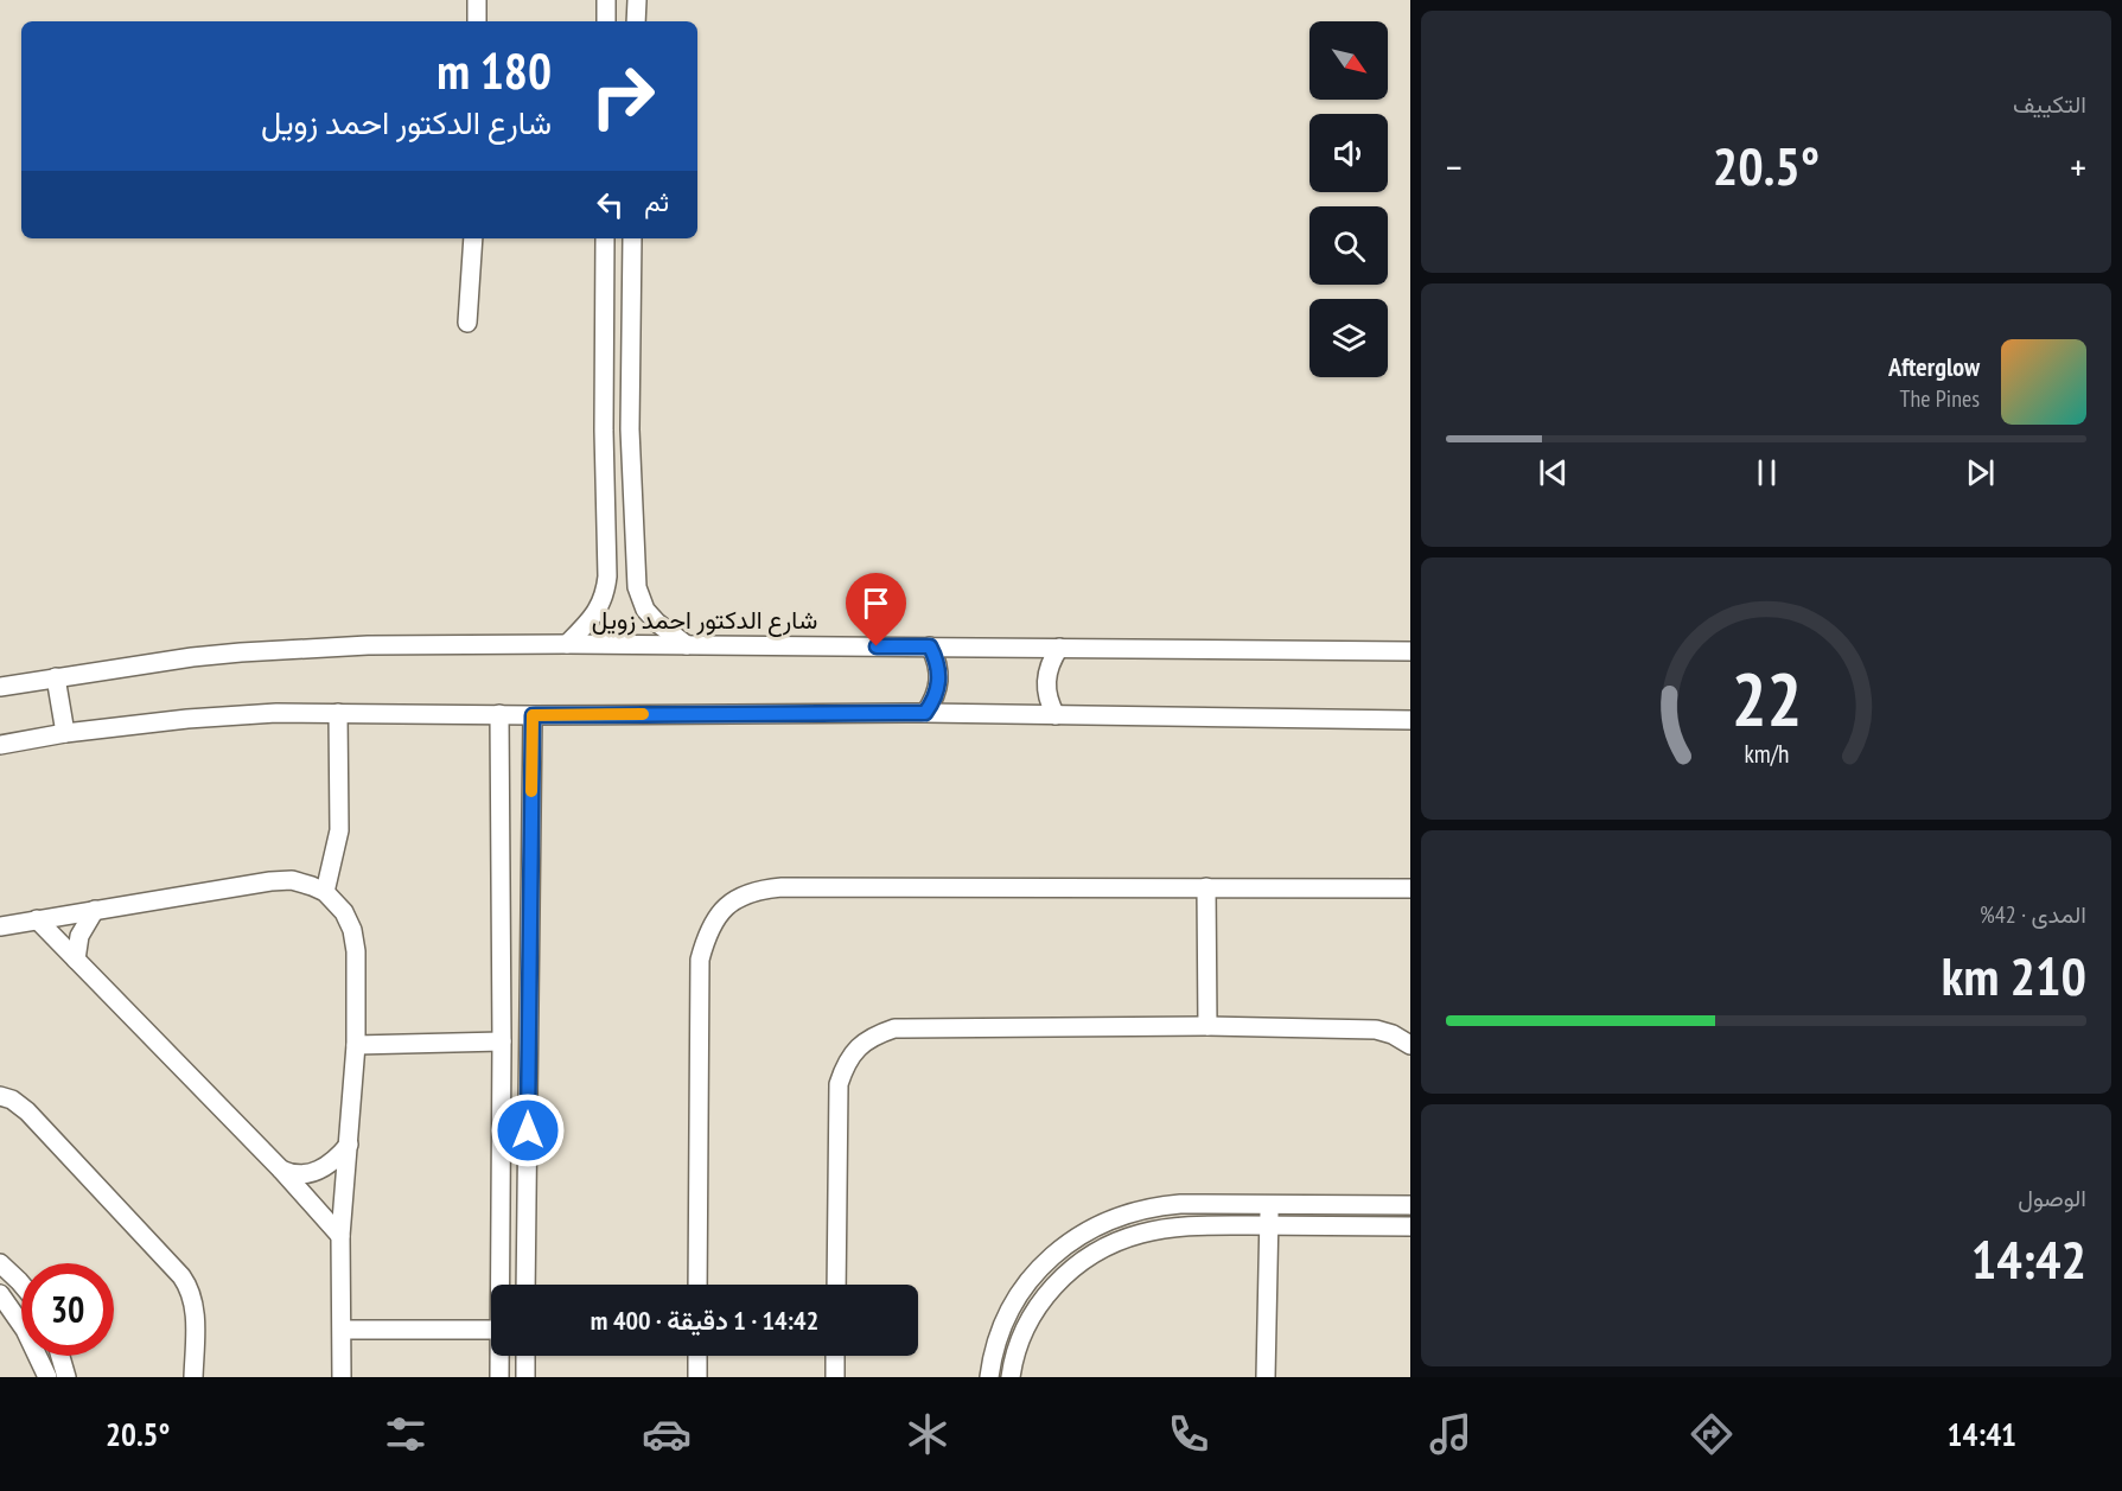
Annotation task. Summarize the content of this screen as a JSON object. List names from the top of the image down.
{
  "streets": {
    "street": ["شارع الدكتور احمد زويل"]
  },
  "north": "bottom right",
  "page": {
    "tile": [
      "التكييف",
      ["المدى · 42%", "210 km"],
      ["الوصول", "14:42"]
    ],
    "turn": ["180 m", "شارع الدكتور احمد زويل"],
    "heat": ["−", "20.5°", "+"],
    "then": "ثم",
    "song": ["Afterglow", "The Pines"],
    "limit": "30",
    "trip": "14:42 · 1 دقيقة · 400 m",
    "tabs": ["14:41", "20.5°"],
    "gauge": ["22", "km/h"]
  }
}
